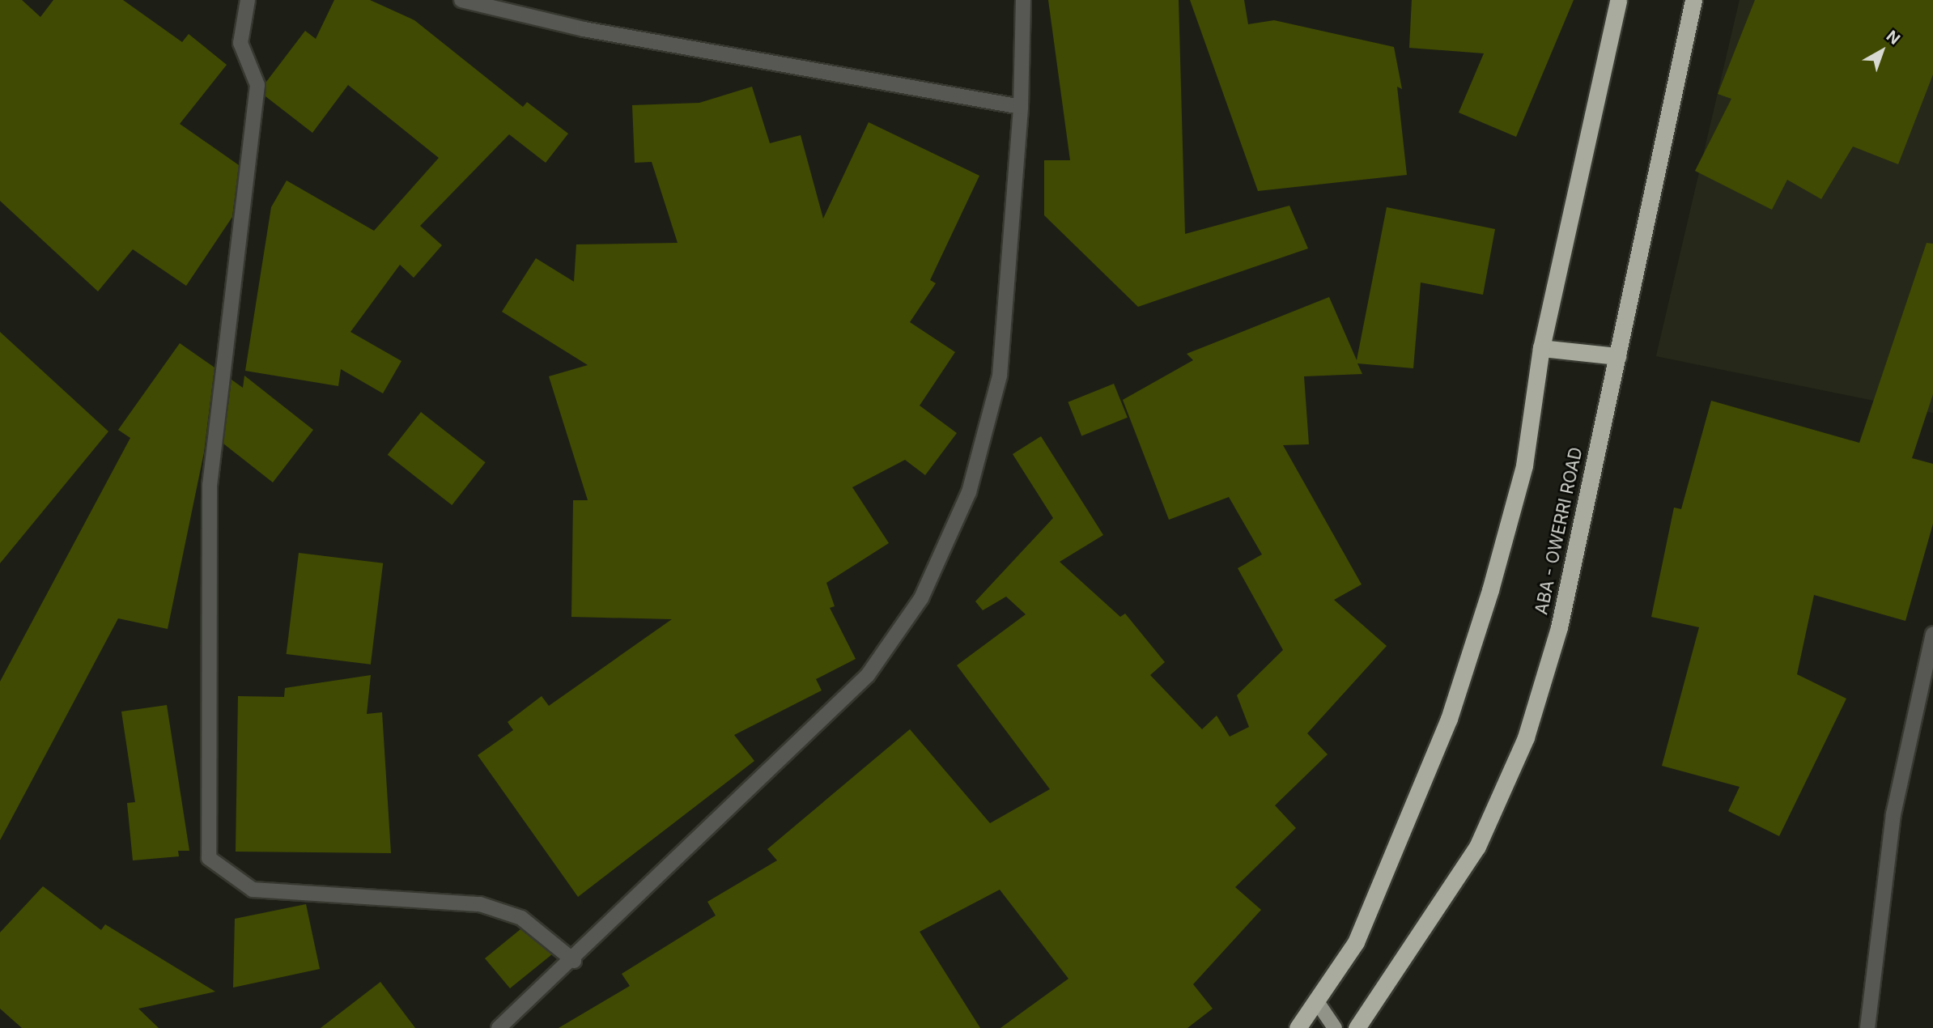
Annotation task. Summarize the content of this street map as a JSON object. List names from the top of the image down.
{
  "streets": {
    "highway": ["ABA - OWERRI ROAD"]
  },
  "north": "top right"
}
